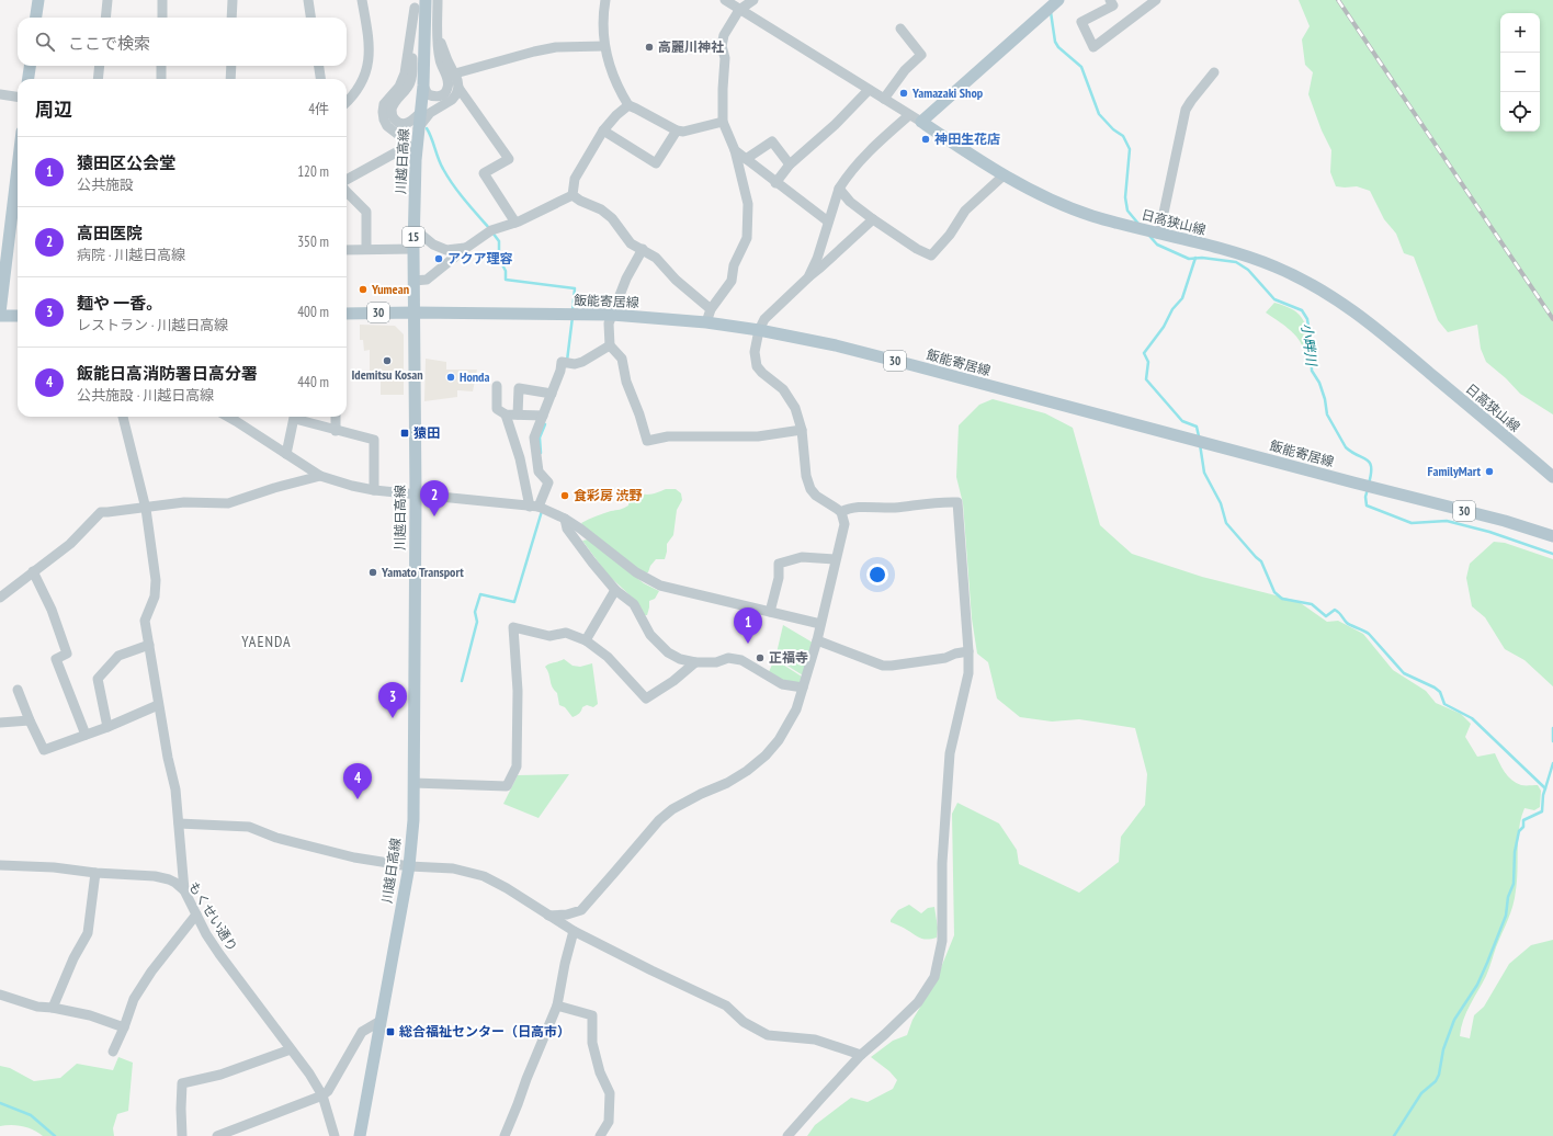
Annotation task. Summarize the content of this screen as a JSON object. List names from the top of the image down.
{
  "streets": {
    "main road": [
      "川越日高線",
      "日高狭山線",
      "15",
      "飯能寄居線",
      "30"
    ],
    "street": ["もくせい通り"]
  },
  "crossings": [
    ["川越日高線", "飯能寄居線"]
  ],
  "districts": ["YAENDA"],
  "water": ["小畔川"],
  "places": {
    "other": [
      "高麗川神社",
      "Yamazaki Shop",
      "神田生花店",
      "アクア理容",
      "Yumean",
      "Idemitsu Kosan",
      "Honda",
      "FamilyMart",
      "食彩房 渋野",
      "Yamato Transport",
      "正福寺"
    ],
    "transit": ["猿田", "総合福祉センター（日高市）"]
  },
  "page": {
    "map_buttons": ["+", "−"],
    "search": "ここで検索",
    "heading": ["周辺", "4件"],
    "list": [
      {
        "mark": "1",
        "name": "猿田区公会堂",
        "note": "公共施設",
        "value": "120 m"
      },
      {
        "mark": "2",
        "name": "高田医院",
        "note": "病院 · 川越日高線",
        "value": "350 m"
      },
      {
        "mark": "3",
        "name": "麺や 一香。",
        "note": "レストラン · 川越日高線",
        "value": "400 m"
      },
      {
        "mark": "4",
        "name": "飯能日高消防署日高分署",
        "note": "公共施設 · 川越日高線",
        "value": "440 m"
      }
    ],
    "pins": [
      "2",
      "1",
      "3",
      "4"
    ]
  }
}
